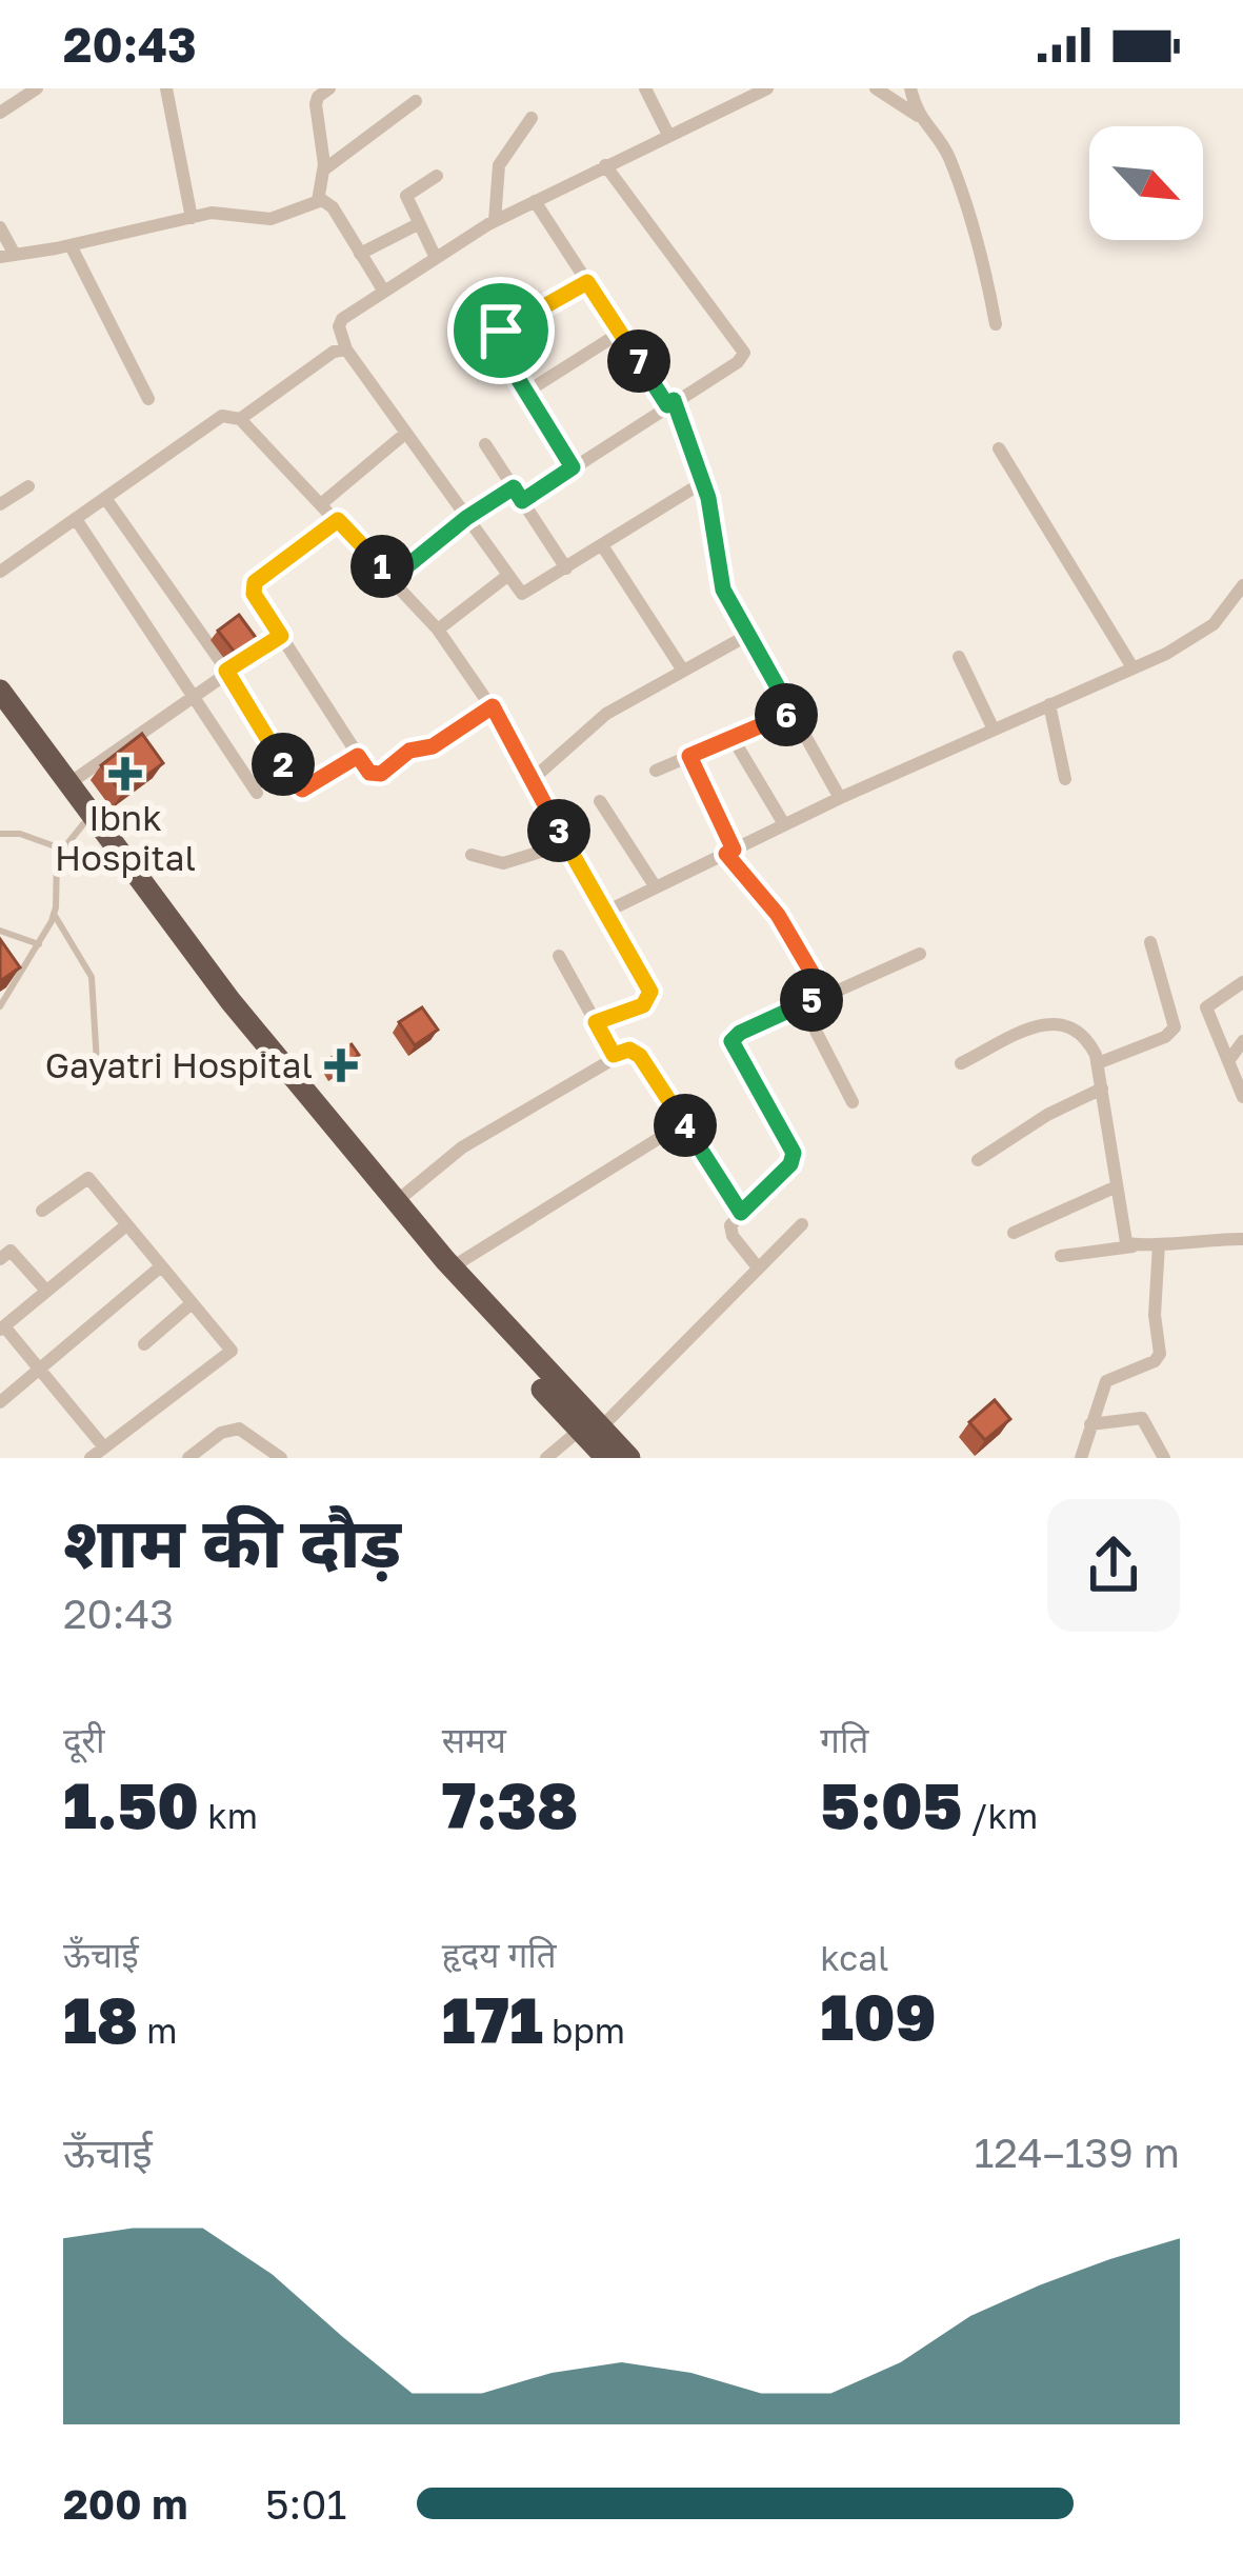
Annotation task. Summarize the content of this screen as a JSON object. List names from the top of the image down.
{
  "places": {
    "health": ["Ibnk Hospital", "Gayatri Hospital"]
  },
  "north": "bottom right",
  "page": {
    "status": "20:43",
    "pins": [
      "7",
      "1",
      "6",
      "2",
      "3",
      "5",
      "4"
    ],
    "heading": ["शाम की दौड़", "20:43"],
    "stats": [
      ["दूरी", "1.50 km"],
      ["समय", "7:38"],
      ["गति", "5:05 /km"],
      ["ऊँचाई", "18 m"],
      ["हृदय गति", "171 bpm"],
      ["kcal", "109"]
    ],
    "chart": ["ऊँचाई", "124–139 m"],
    "list": [
      {
        "name": "200 m",
        "note": "5:01"
      }
    ]
  }
}
